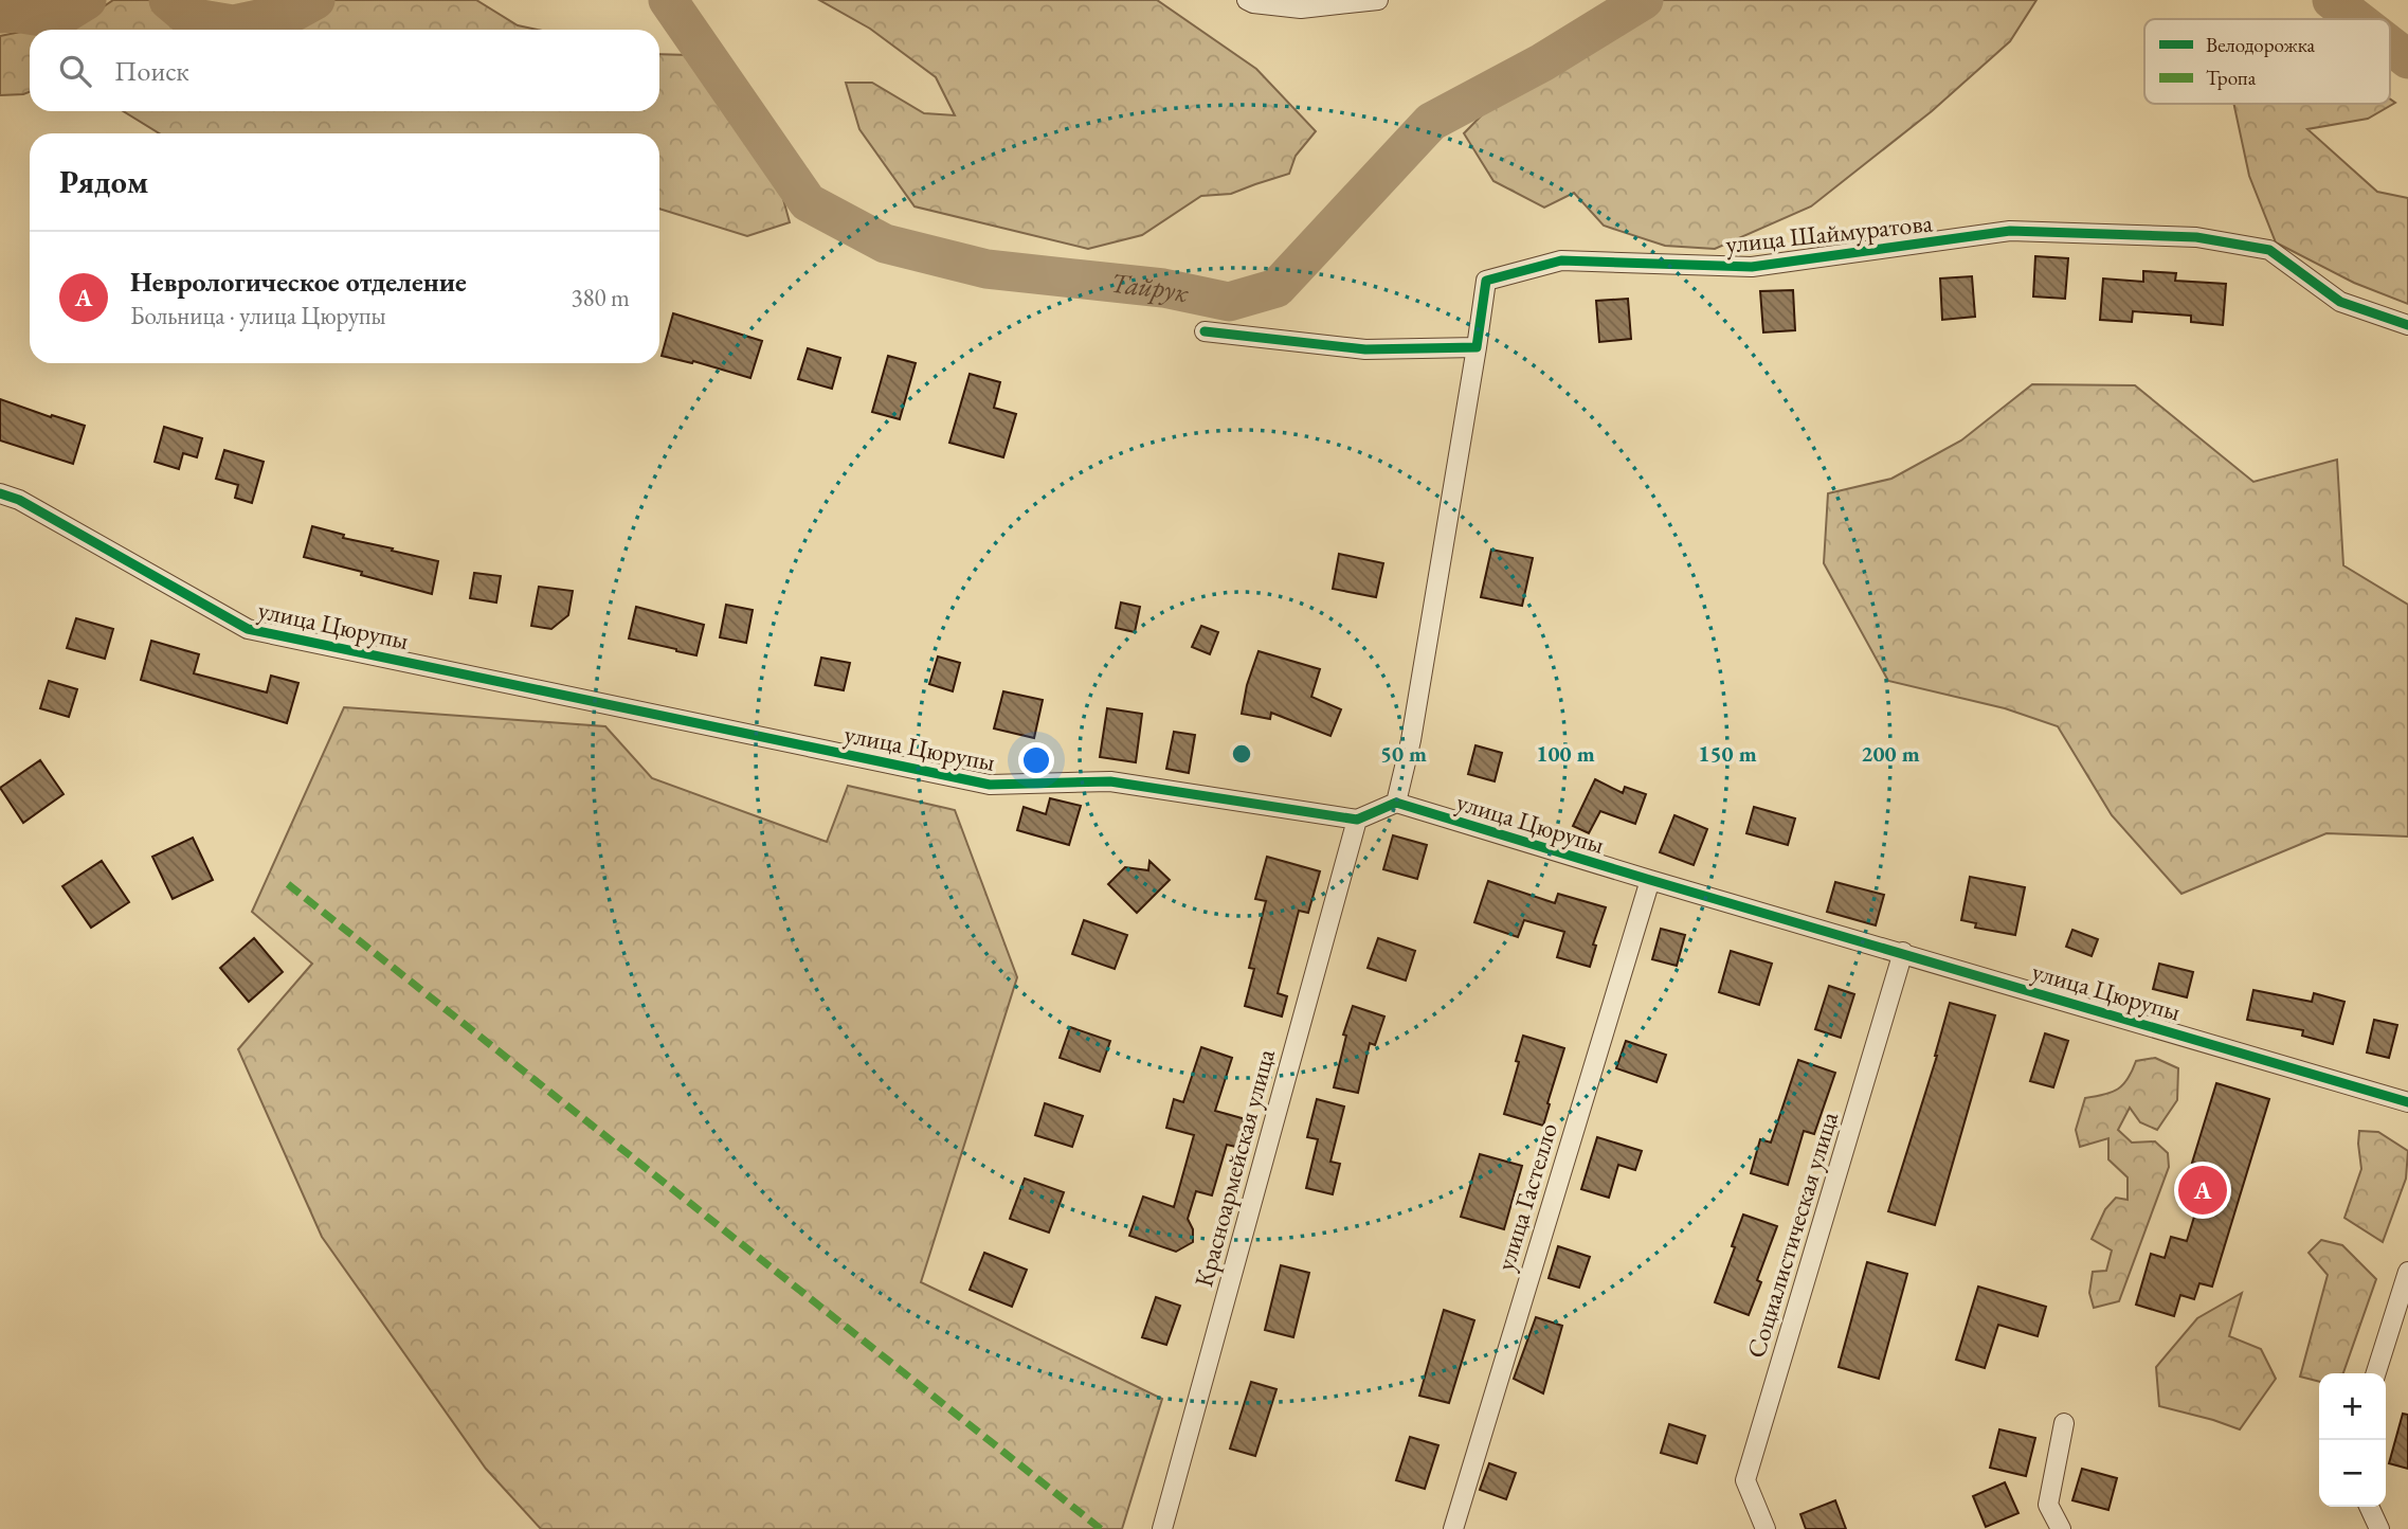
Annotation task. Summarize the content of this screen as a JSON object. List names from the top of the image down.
{
  "streets": {
    "street": [
      "улица Шаймуратова",
      "улица Цюрупы",
      "Красноармейская улица",
      "улица Гастелло",
      "Социалистическая улица"
    ]
  },
  "crossings": [
    ["улица Цюрупы", "Красноармейская улица"],
    ["улица Цюрупы", "улица Гастелло"],
    ["улица Цюрупы", "Социалистическая улица"]
  ],
  "water": ["Тайрук"],
  "legend": ["Велодорожка", "Тропа"],
  "page": {
    "search": "Поиск",
    "heading": "Рядом",
    "list": [
      {
        "mark": "A",
        "name": "Неврологическое отделение",
        "note": "Больница · улица Цюрупы",
        "value": "380 m"
      }
    ],
    "pins": "A",
    "map_buttons": ["+", "−"]
  },
  "rings": [
    "50 m",
    "100 m",
    "150 m",
    "200 m"
  ]
}
